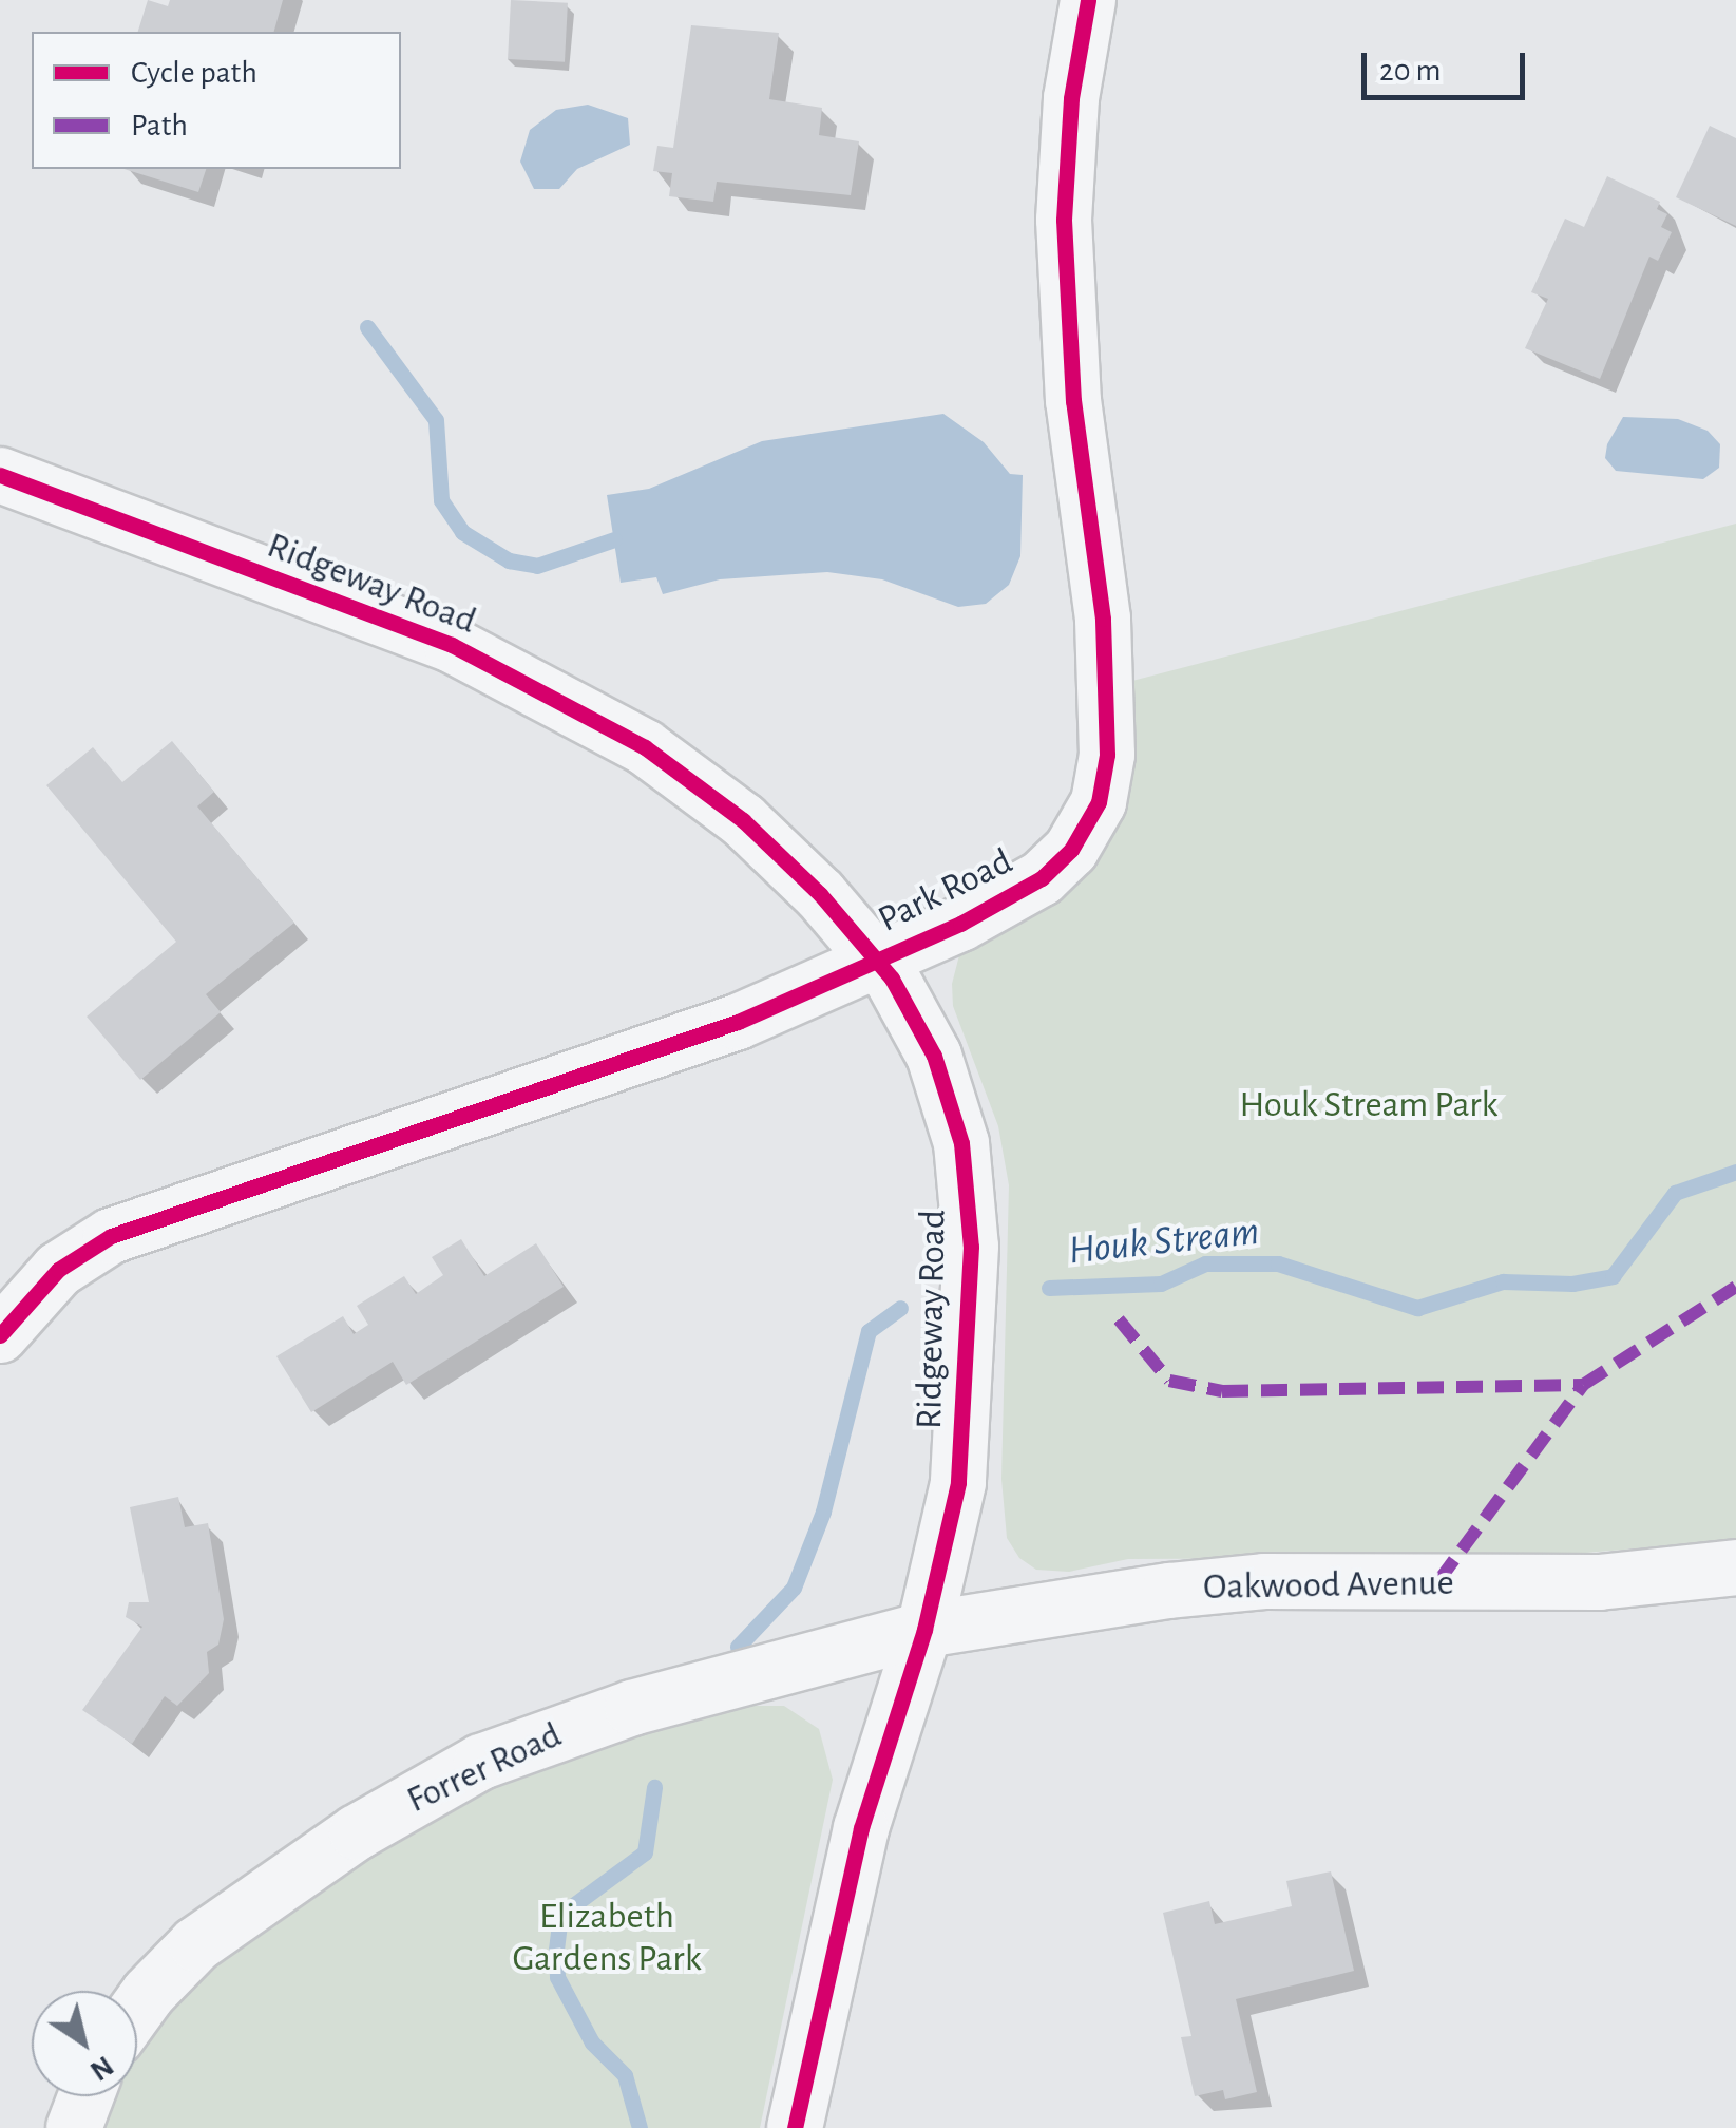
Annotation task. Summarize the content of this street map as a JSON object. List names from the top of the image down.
{
  "streets": {
    "street": [
      "Ridgeway Road",
      "Park Road",
      "Oakwood Avenue",
      "Forrer Road"
    ]
  },
  "crossings": [
    ["Ridgeway Road", "Park Road"],
    ["Ridgeway Road", "Oakwood Avenue"],
    ["Ridgeway Road", "Forrer Road"],
    ["Oakwood Avenue", "Forrer Road"]
  ],
  "water": ["Houk Stream"],
  "parks": ["Houk Stream Park", "Elizabeth Gardens Park"],
  "legend": ["Cycle path", "Path"],
  "scale_bar": "20 m",
  "north": "bottom right"
}
